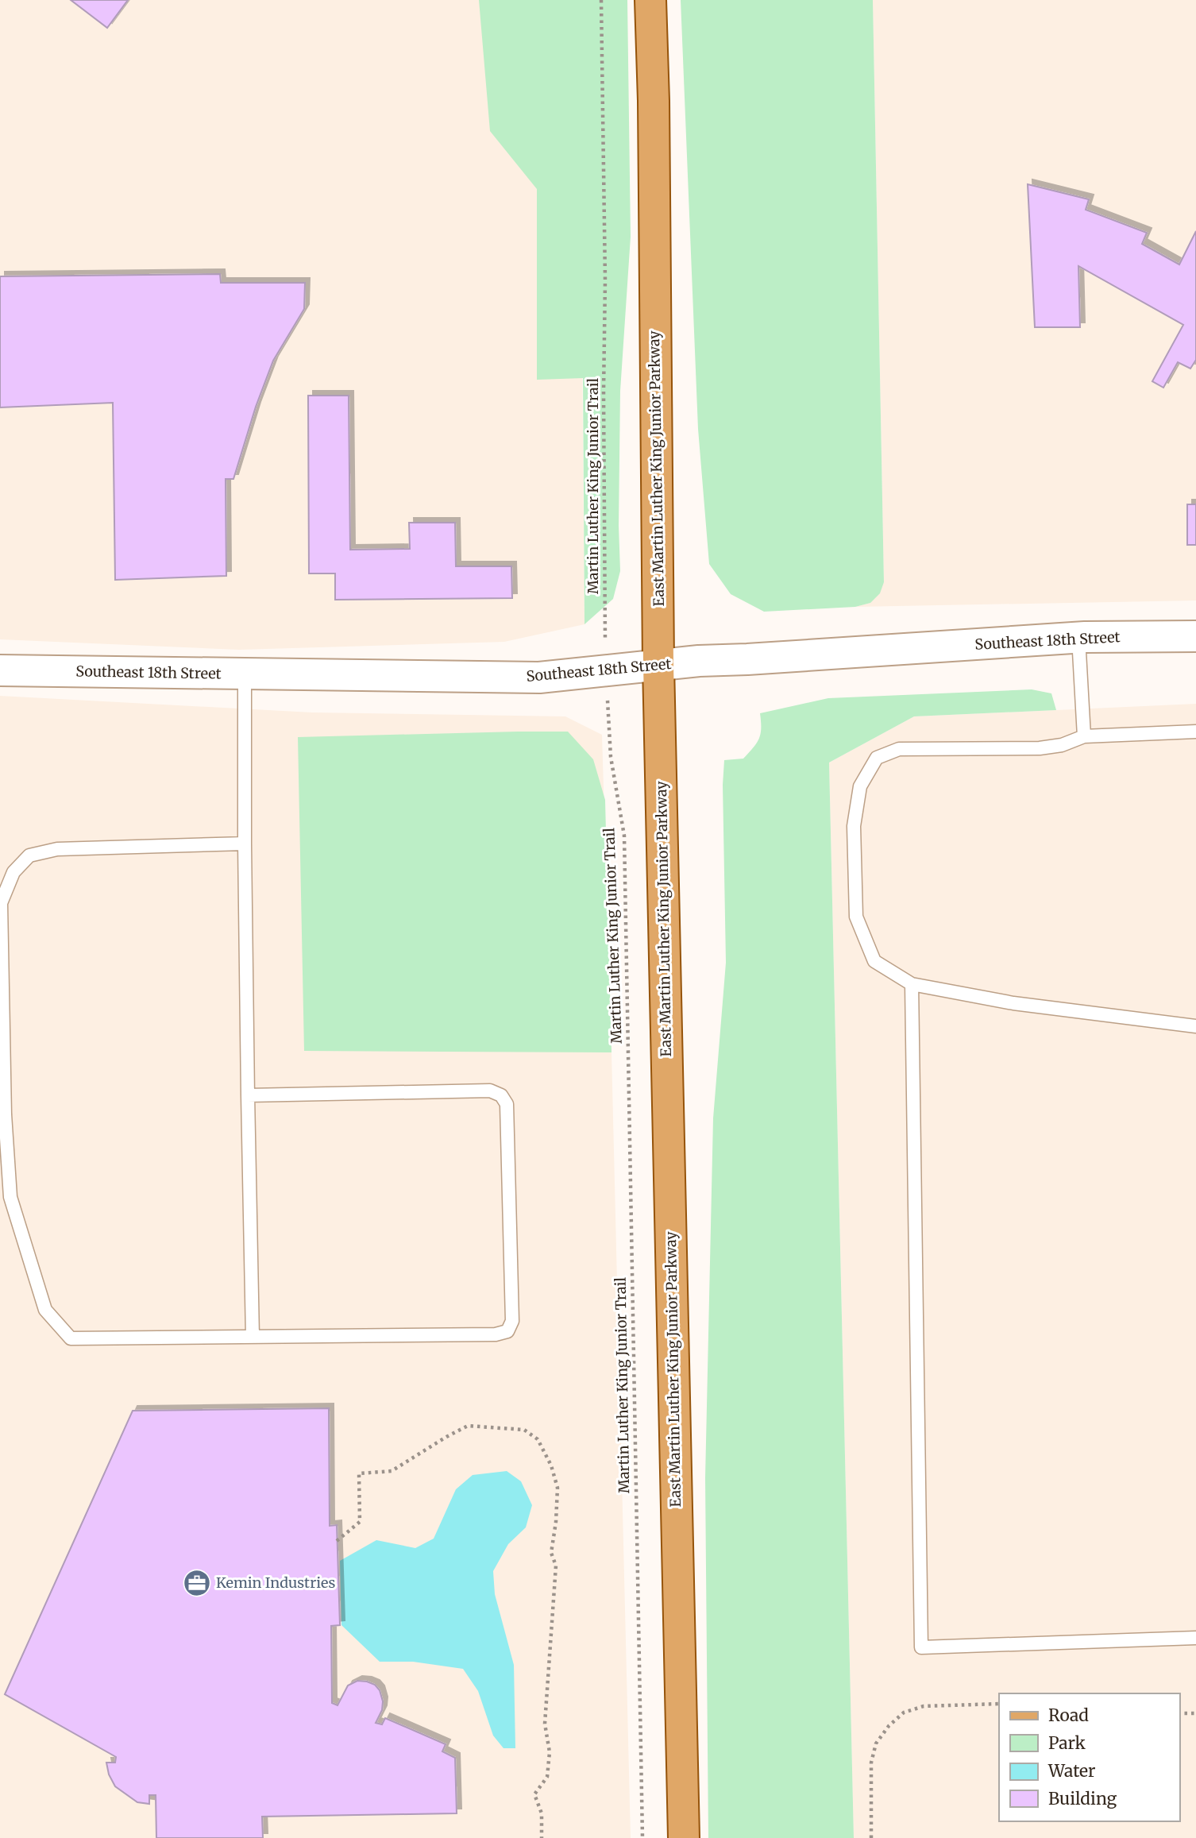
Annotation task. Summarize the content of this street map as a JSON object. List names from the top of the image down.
{
  "streets": {
    "main road": ["East Martin Luther King Junior Parkway"],
    "street": ["Southeast 18th Street"],
    "path": ["Martin Luther King Junior Trail"]
  },
  "crossings": [
    ["East Martin Luther King Junior Parkway", "Southeast 18th Street"],
    ["Martin Luther King Junior Trail", "Southeast 18th Street"]
  ],
  "places": {
    "office": ["Kemin Industries"]
  },
  "legend": [
    "Road",
    "Park",
    "Water",
    "Building"
  ]
}
